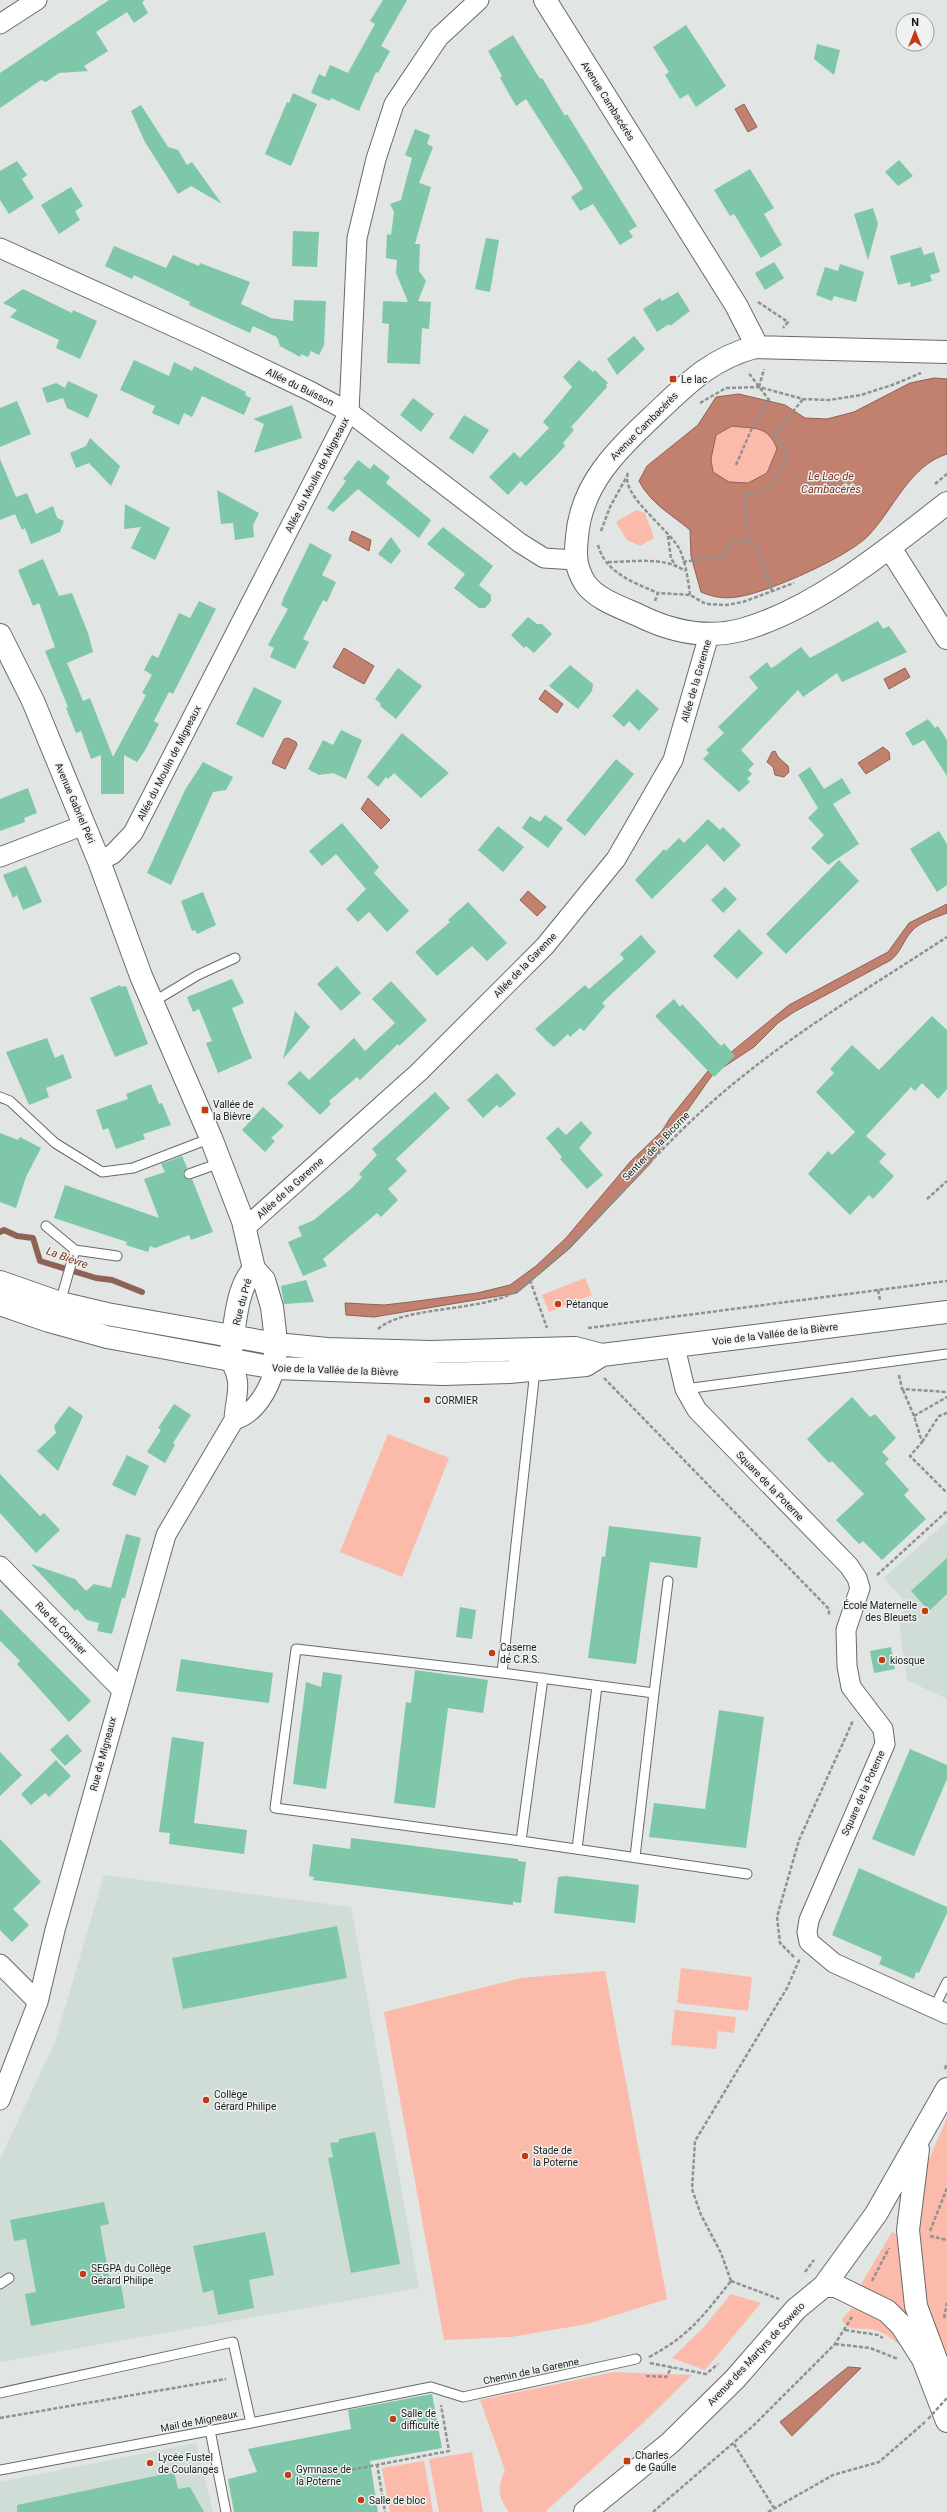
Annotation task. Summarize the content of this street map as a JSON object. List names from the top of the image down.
{
  "streets": {
    "street": [
      "Avenue Cambacérès",
      "Allée du Buisson",
      "Allée du Moulin de Migneaux",
      "Allée de la Garenne",
      "Avenue Gabriel Péri",
      "Rue du Pré",
      "Voie de la Vallée de la Bièvre",
      "Square de la Poterne",
      "Rue du Cormier",
      "Rue de Migneaux",
      "Avenue des Martyrs de Soweto"
    ],
    "lane": ["Chemin de la Garenne", "Mail de Migneaux"],
    "path": ["Sentier de la Bicorne"]
  },
  "crossings": [
    ["Avenue Cambacérès", "Allée du Buisson"],
    ["Avenue Cambacérès", "Allée de la Garenne"],
    ["Allée du Buisson", "Allée du Moulin de Migneaux"],
    ["Allée du Moulin de Migneaux", "Avenue Gabriel Péri"],
    ["Allée de la Garenne", "Avenue Gabriel Péri"],
    ["Avenue Gabriel Péri", "Rue du Pré"],
    ["Rue du Pré", "Voie de la Vallée de la Bièvre"],
    ["Rue du Pré", "Rue de Migneaux"],
    ["Voie de la Vallée de la Bièvre", "Square de la Poterne"],
    ["Voie de la Vallée de la Bièvre", "Rue de Migneaux"],
    ["Rue du Cormier", "Rue de Migneaux"],
    ["Chemin de la Garenne", "Mail de Migneaux"]
  ],
  "water": ["Le Lac de Cambacérès", "La Bièvre"],
  "places": {
    "transit": ["Le lac", "Vallée de la Bièvre", "Charles de Gaulle"],
    "other": [
      "Pétanque",
      "CORMIER",
      "École Maternelle des Bleuets",
      "Caserne de C.R.S.",
      "kiosque",
      "Collège Gérard Philipe",
      "Stade de la Poterne",
      "SEGPA du Collège Gérard Philipe",
      "Salle de difficulté",
      "Lycée Fustel de Coulanges",
      "Gymnase de la Poterne",
      "Salle de bloc"
    ]
  },
  "north": "top"
}
